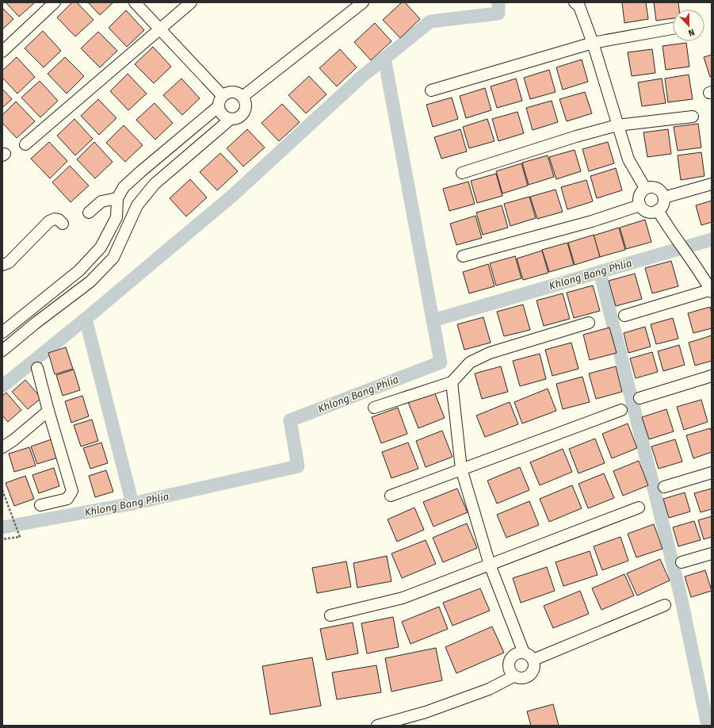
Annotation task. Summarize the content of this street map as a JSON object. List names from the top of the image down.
{
  "water": ["Khlong Bang Phlia"],
  "north": "bottom"
}
